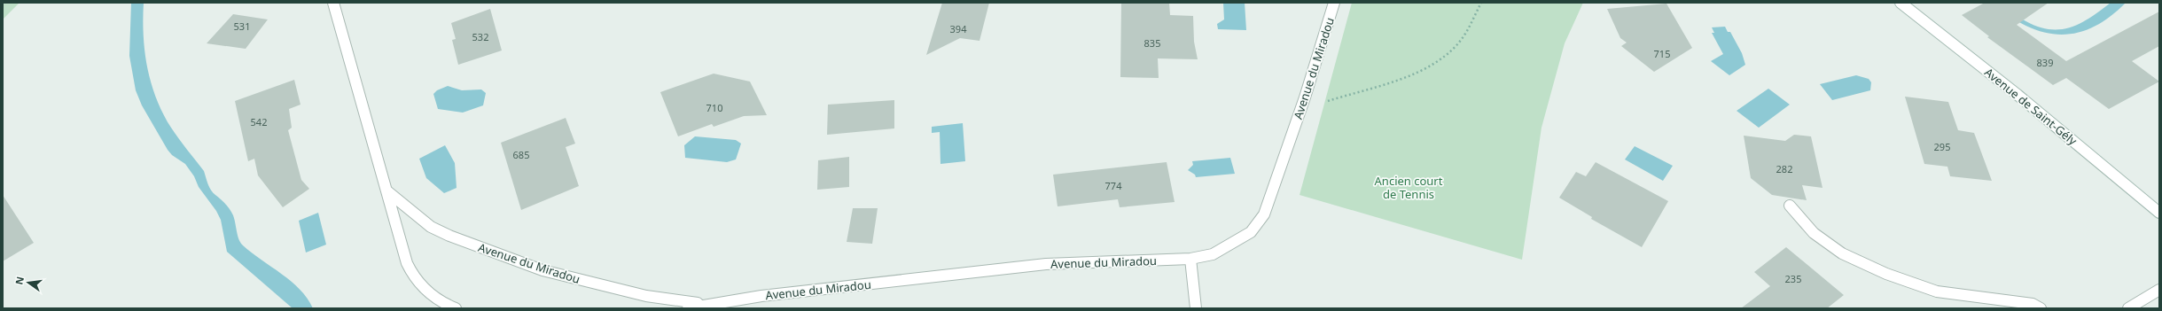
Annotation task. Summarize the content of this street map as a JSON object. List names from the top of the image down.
{
  "streets": {
    "street": ["Avenue du Miradou", "Avenue de Saint-Gély"]
  },
  "parks": ["Ancien court de Tennis"],
  "house_numbers": [
    "531",
    "394",
    "532",
    "835",
    "715",
    "839",
    "710",
    "542",
    "295",
    "685",
    "282",
    "774",
    "235"
  ],
  "north": "left"
}
